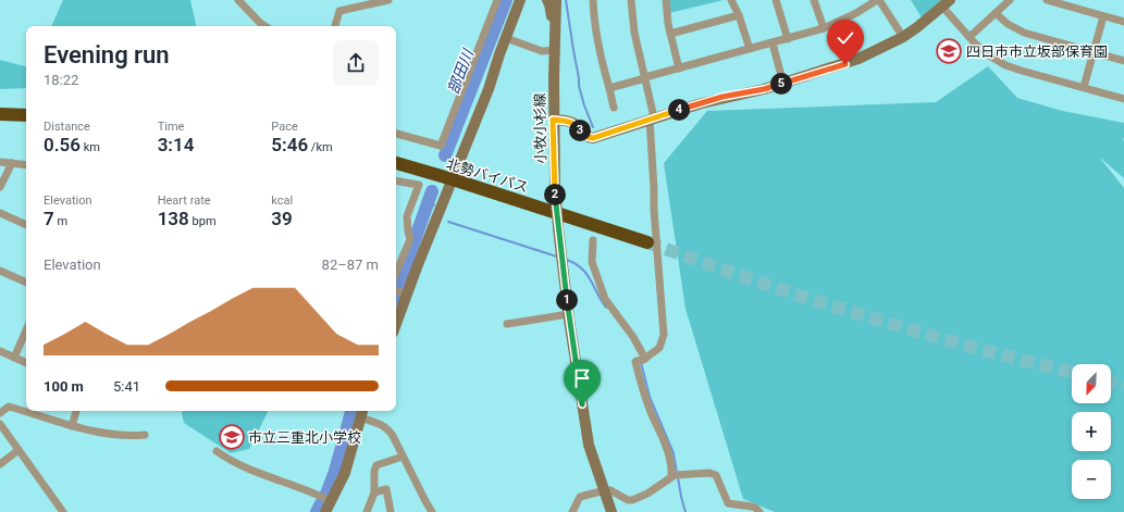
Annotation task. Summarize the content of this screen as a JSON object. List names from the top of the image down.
{
  "streets": {
    "highway": ["北勢バイパス"],
    "street": ["小牧小杉線"]
  },
  "water": ["部田川"],
  "places": {
    "school or university": ["四日市市立坂部保育園", "市立三重北小学校"]
  },
  "north": "bottom left",
  "page": {
    "heading": ["Evening run", "18:22"],
    "pins": [
      "5",
      "4",
      "3",
      "2",
      "1"
    ],
    "stats": [
      ["Distance", "0.56 km"],
      ["Time", "3:14"],
      ["Pace", "5:46 /km"],
      ["Elevation", "7 m"],
      ["Heart rate", "138 bpm"],
      ["kcal", "39"]
    ],
    "chart": ["Elevation", "82–87 m"],
    "map_buttons": ["+", "−"],
    "list": [
      {
        "name": "100 m",
        "note": "5:41"
      }
    ]
  }
}
